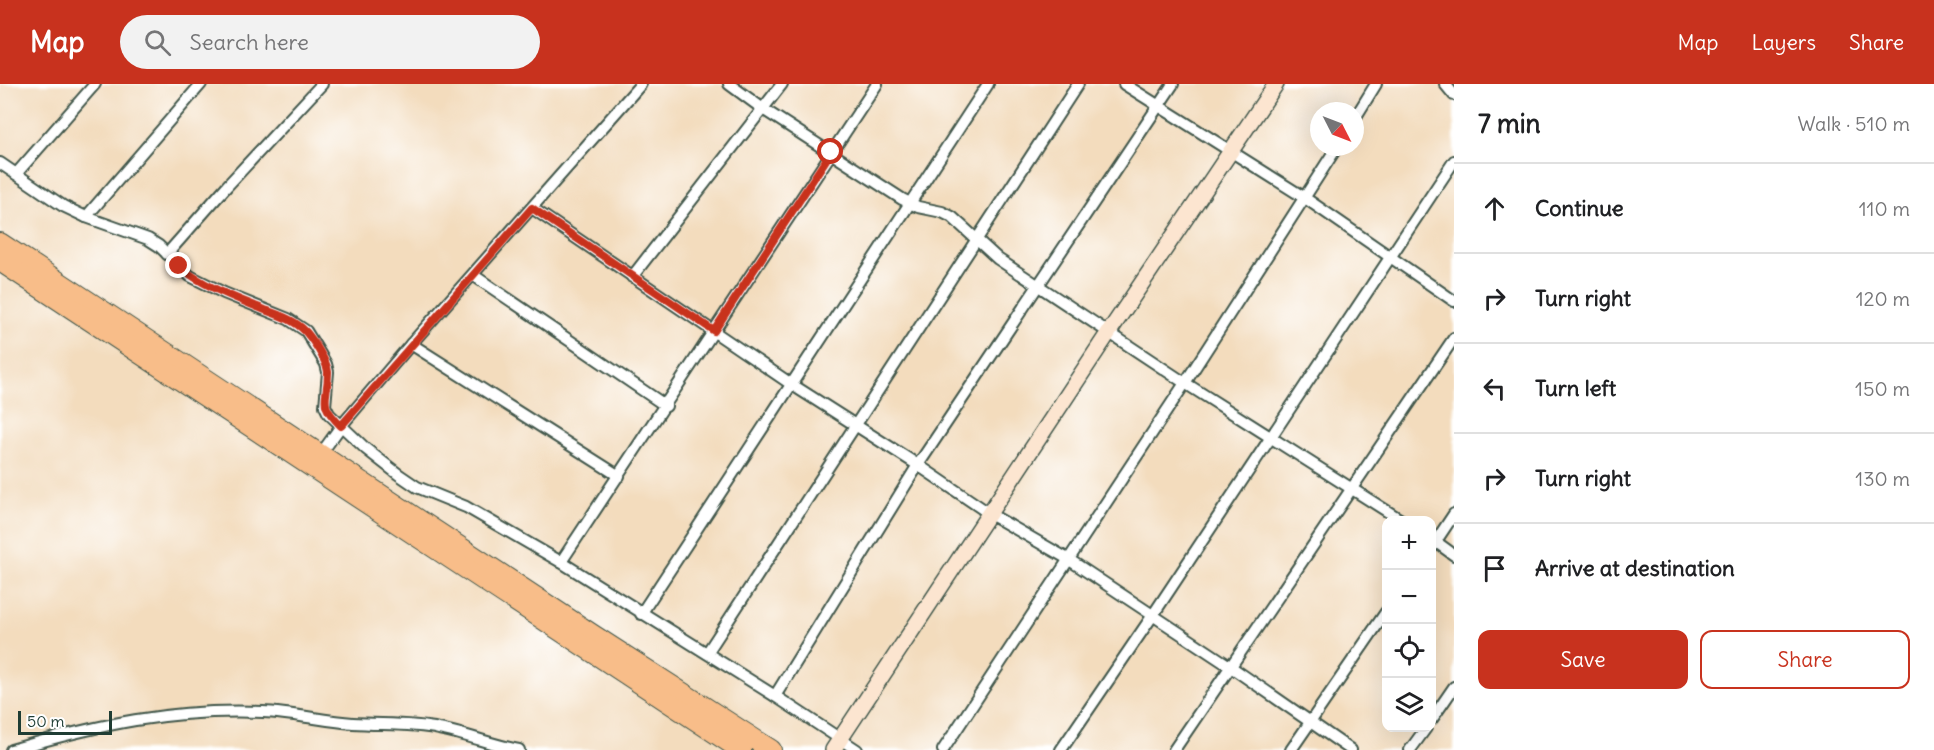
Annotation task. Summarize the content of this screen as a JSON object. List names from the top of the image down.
{
  "scale_bar": "50 m",
  "north": "bottom right",
  "page": {
    "header": "Map",
    "search": "Search here",
    "nav": ["Map", "Layers", "Share"],
    "heading": ["7 min", "Walk · 510 m"],
    "list": [
      ["Continue", "110 m"],
      ["Turn right", "120 m"],
      ["Turn left", "150 m"],
      ["Turn right", "130 m"],
      "Arrive at destination"
    ],
    "map_buttons": ["+", "−"],
    "buttons": ["Save", "Share"],
    "scale": "50 m"
  }
}
